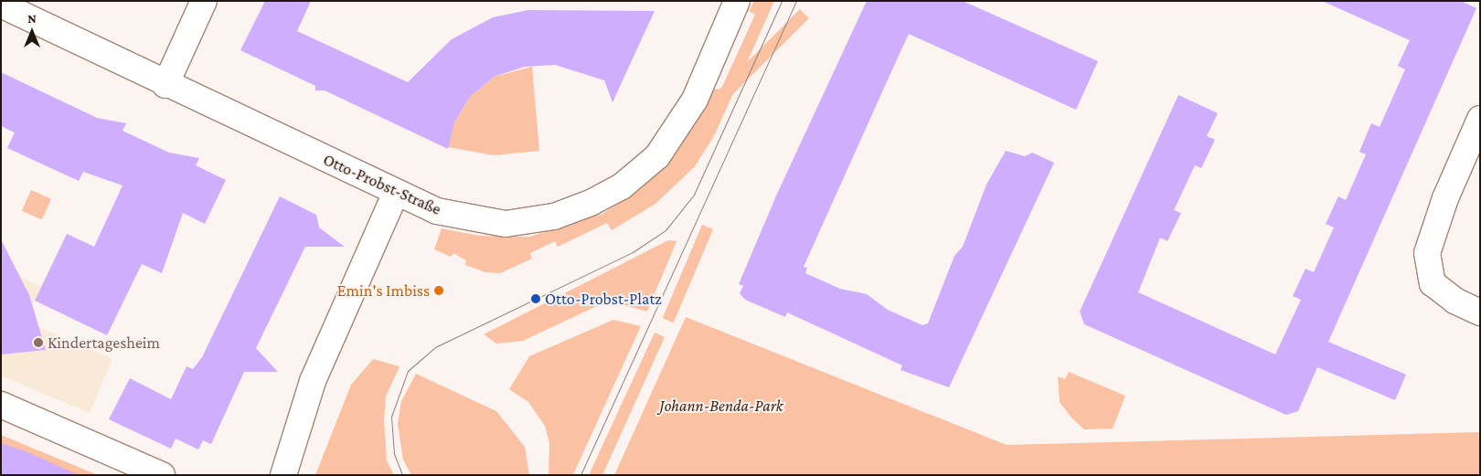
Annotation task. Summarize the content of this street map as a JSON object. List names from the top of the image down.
{
  "streets": {
    "street": ["Otto-Probst-Straße"]
  },
  "parks": ["Johann-Benda-Park"],
  "places": ["Emin's Imbiss", "Otto-Probst-Platz", "Kindertagesheim"],
  "north": "top"
}
